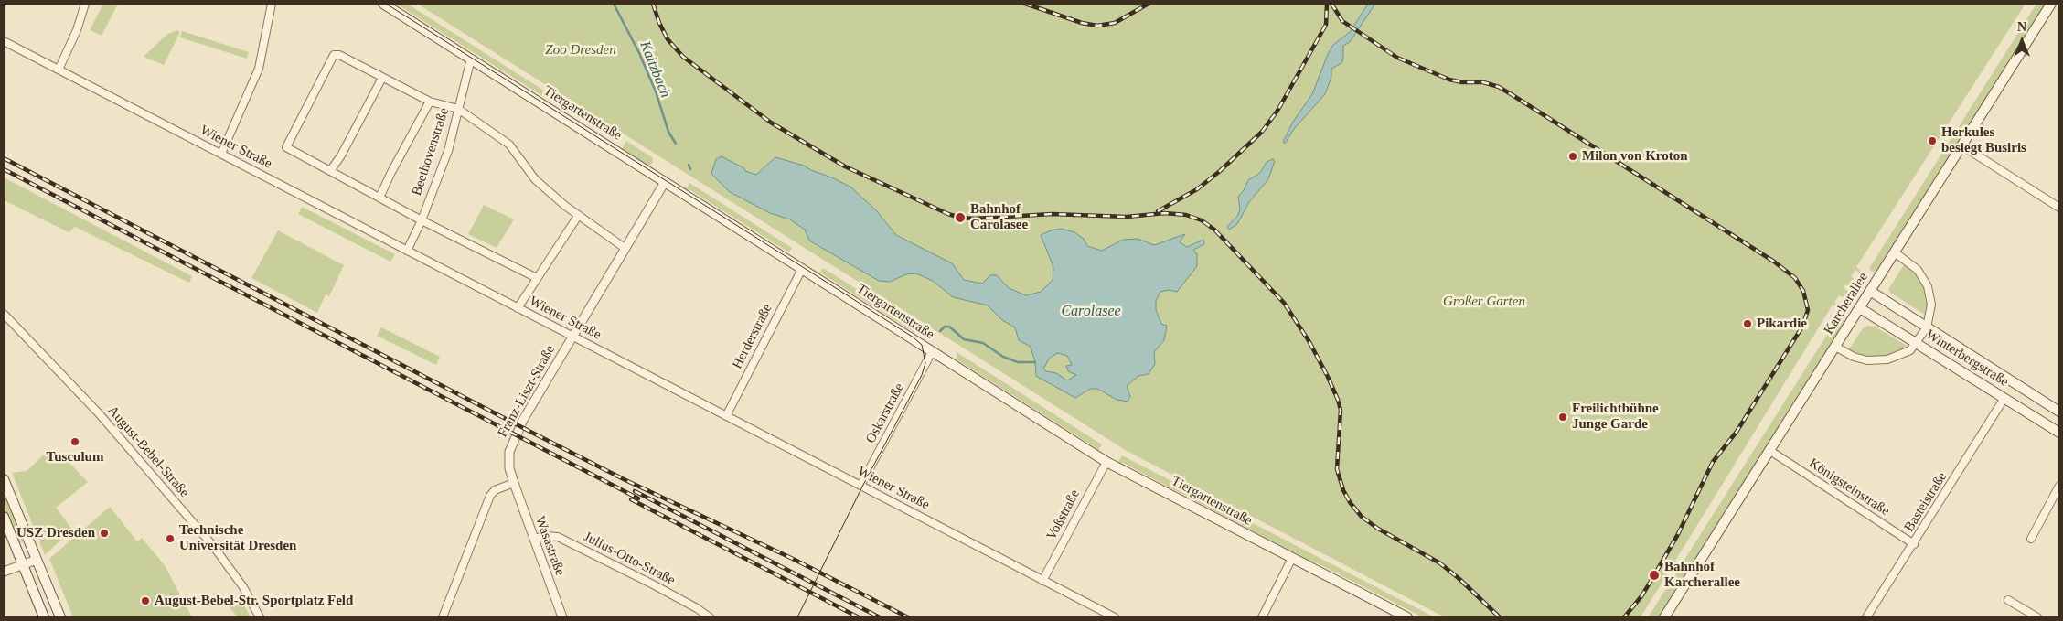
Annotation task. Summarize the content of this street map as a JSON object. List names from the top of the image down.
{
  "streets": {
    "main road": ["Tiergartenstraße", "Karcherallee", "Winterbergstraße"],
    "street": [
      "Wiener Straße",
      "Beethovenstraße",
      "Herderstraße",
      "Franz-Liszt-Straße",
      "Oskarstraße",
      "August-Bebel-Straße",
      "Königsteinstraße",
      "Basteistraße",
      "Voßstraße",
      "Wasastraße",
      "Julius-Otto-Straße"
    ]
  },
  "crossings": [
    ["Tiergartenstraße", "Beethovenstraße"],
    ["Tiergartenstraße", "Herderstraße"],
    ["Tiergartenstraße", "Franz-Liszt-Straße"],
    ["Tiergartenstraße", "Oskarstraße"],
    ["Tiergartenstraße", "Voßstraße"],
    ["Wiener Straße", "Beethovenstraße"],
    ["Wiener Straße", "Herderstraße"],
    ["Wiener Straße", "Franz-Liszt-Straße"],
    ["Wiener Straße", "Oskarstraße"],
    ["Wiener Straße", "Voßstraße"],
    ["Karcherallee", "Winterbergstraße"],
    ["Karcherallee", "Königsteinstraße"],
    ["Winterbergstraße", "Basteistraße"],
    ["Franz-Liszt-Straße", "Wasastraße"],
    ["Königsteinstraße", "Basteistraße"],
    ["Wasastraße", "Julius-Otto-Straße"]
  ],
  "water": ["Kaitzbach", "Carolasee"],
  "parks": ["Zoo Dresden", "Großer Garten"],
  "places": [
    "Herkules besiegt Busiris",
    "Milon von Kroton",
    "Bahnhof Carolasee",
    "Pikardie",
    "Freilichtbühne Junge Garde",
    "Tusculum",
    "USZ Dresden",
    "Technische Universität Dresden",
    "Bahnhof Karcherallee",
    "August-Bebel-Str. Sportplatz Feld"
  ],
  "north": "top"
}
